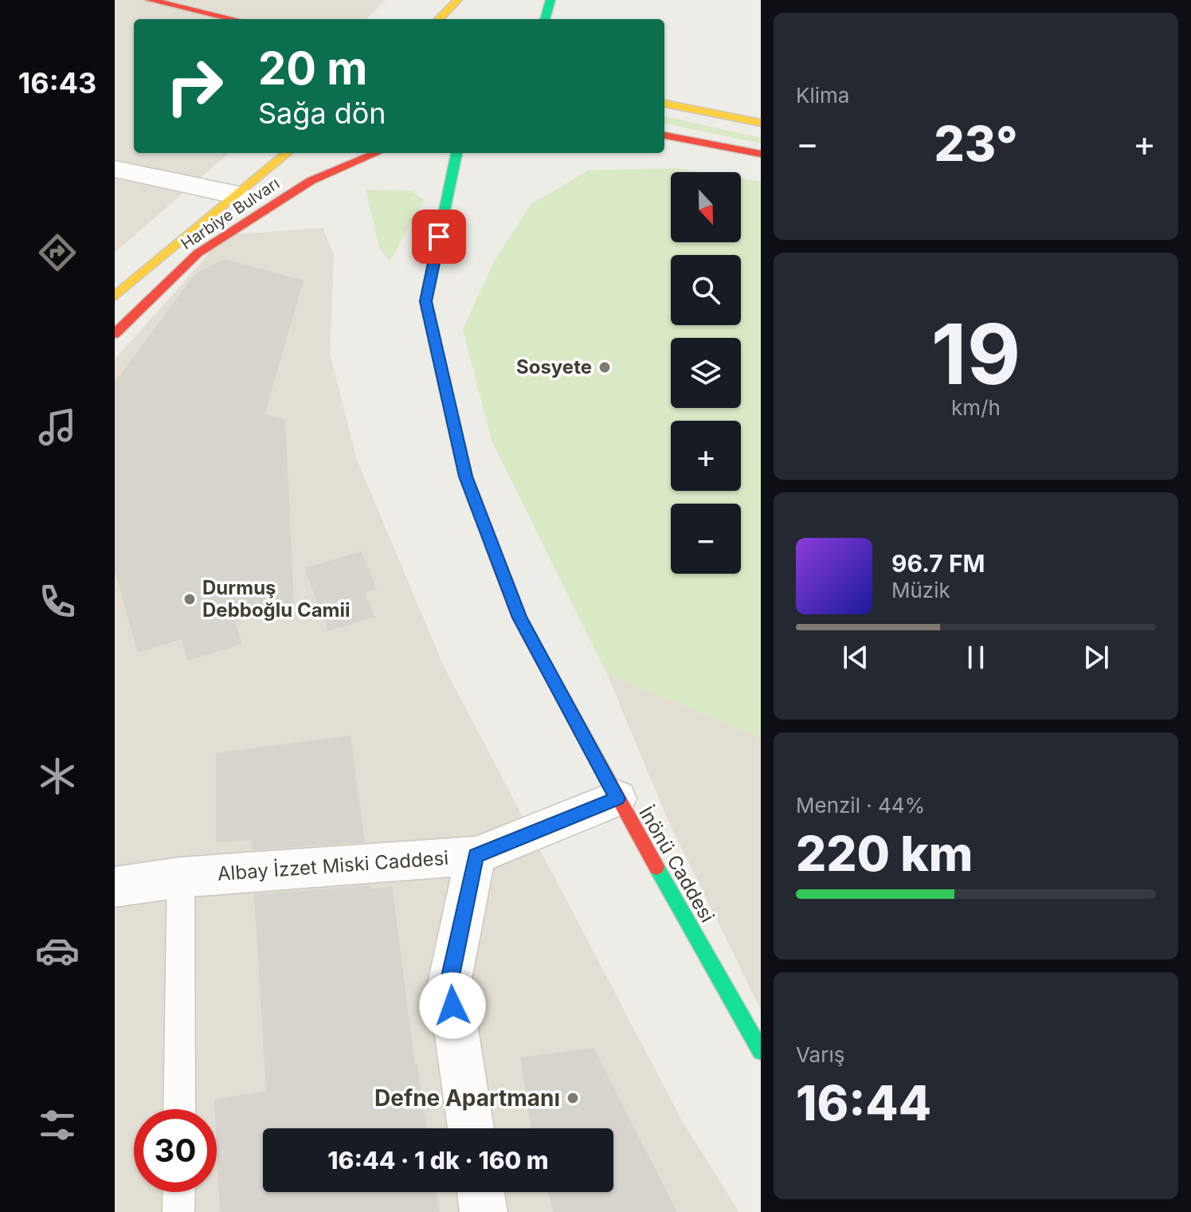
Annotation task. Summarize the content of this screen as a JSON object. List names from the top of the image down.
{
  "streets": {
    "main road": ["Harbiye Bulvarı", "İnönü Caddesi"],
    "street": ["Albay İzzet Miski Caddesi"]
  },
  "crossings": [
    ["İnönü Caddesi", "Albay İzzet Miski Caddesi"]
  ],
  "places": ["Sosyete", "Durmuş Debboğlu Camii", "Defne Apartmanı"],
  "north": "bottom",
  "page": {
    "tabs": "16:43",
    "tile": [
      "Klima",
      ["19", "km/h"],
      ["Menzil · 44%", "220 km"],
      ["Varış", "16:44"]
    ],
    "turn": ["20 m", "Sağa dön"],
    "heat": ["−", "23°", "+"],
    "map_buttons": ["+", "−"],
    "song": ["96.7 FM", "Müzik"],
    "limit": "30",
    "trip": "16:44 · 1 dk · 160 m"
  }
}
